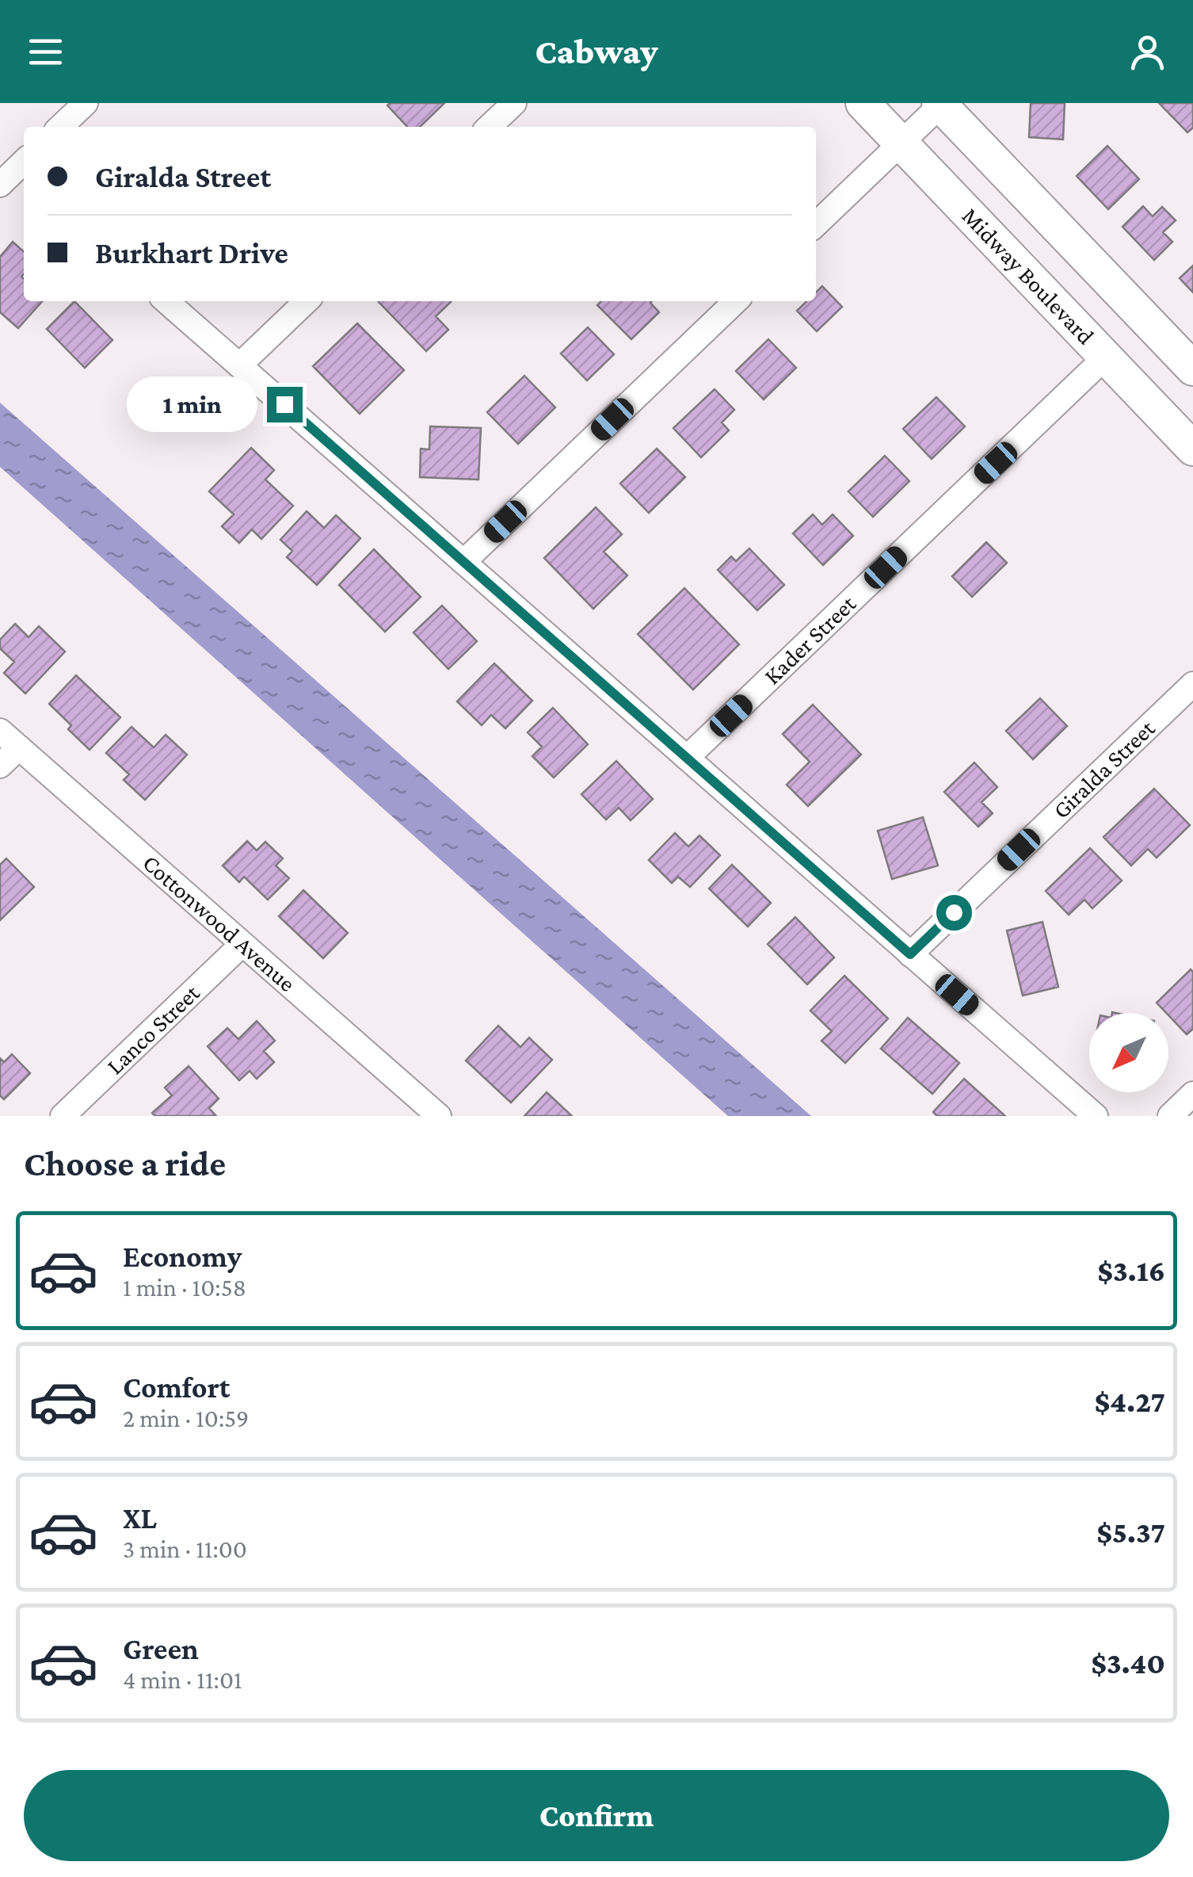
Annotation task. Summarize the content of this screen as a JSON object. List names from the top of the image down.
{
  "streets": {
    "street": [
      "Midway Boulevard",
      "Kader Street",
      "Giralda Street",
      "Cottonwood Avenue",
      "Lanco Street"
    ]
  },
  "crossings": [
    ["Midway Boulevard", "Kader Street"],
    ["Cottonwood Avenue", "Lanco Street"]
  ],
  "north": "bottom left",
  "page": {
    "header": "Cabway",
    "banner": ["Giralda Street", "Burkhart Drive"],
    "bubble": "1 min",
    "heading": "Choose a ride",
    "list": [
      {
        "name": "Economy",
        "note": "1 min · 10:58",
        "value": "$3.16"
      },
      {
        "name": "Comfort",
        "note": "2 min · 10:59",
        "value": "$4.27"
      },
      {
        "name": "XL",
        "note": "3 min · 11:00",
        "value": "$5.37"
      },
      {
        "name": "Green",
        "note": "4 min · 11:01",
        "value": "$3.40"
      }
    ],
    "buttons": "Confirm"
  }
}
